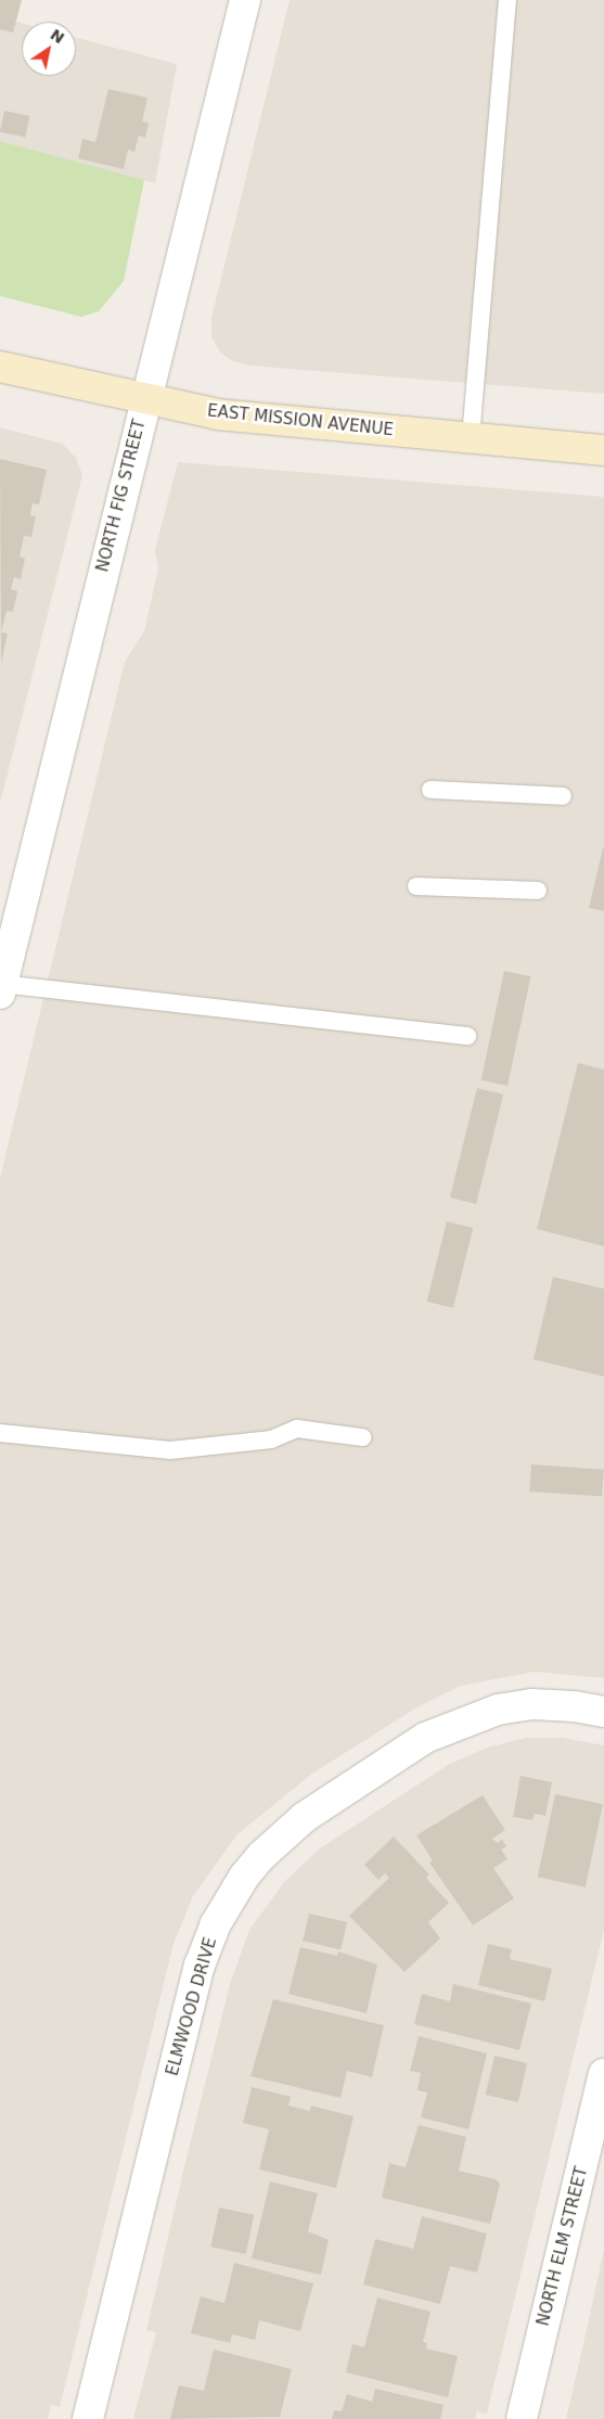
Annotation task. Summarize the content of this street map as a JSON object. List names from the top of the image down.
{
  "streets": {
    "main road": ["EAST MISSION AVENUE"],
    "street": ["NORTH FIG STREET", "ELMWOOD DRIVE", "NORTH ELM STREET"]
  },
  "crossings": [
    ["EAST MISSION AVENUE", "NORTH FIG STREET"]
  ],
  "north": "top right"
}
